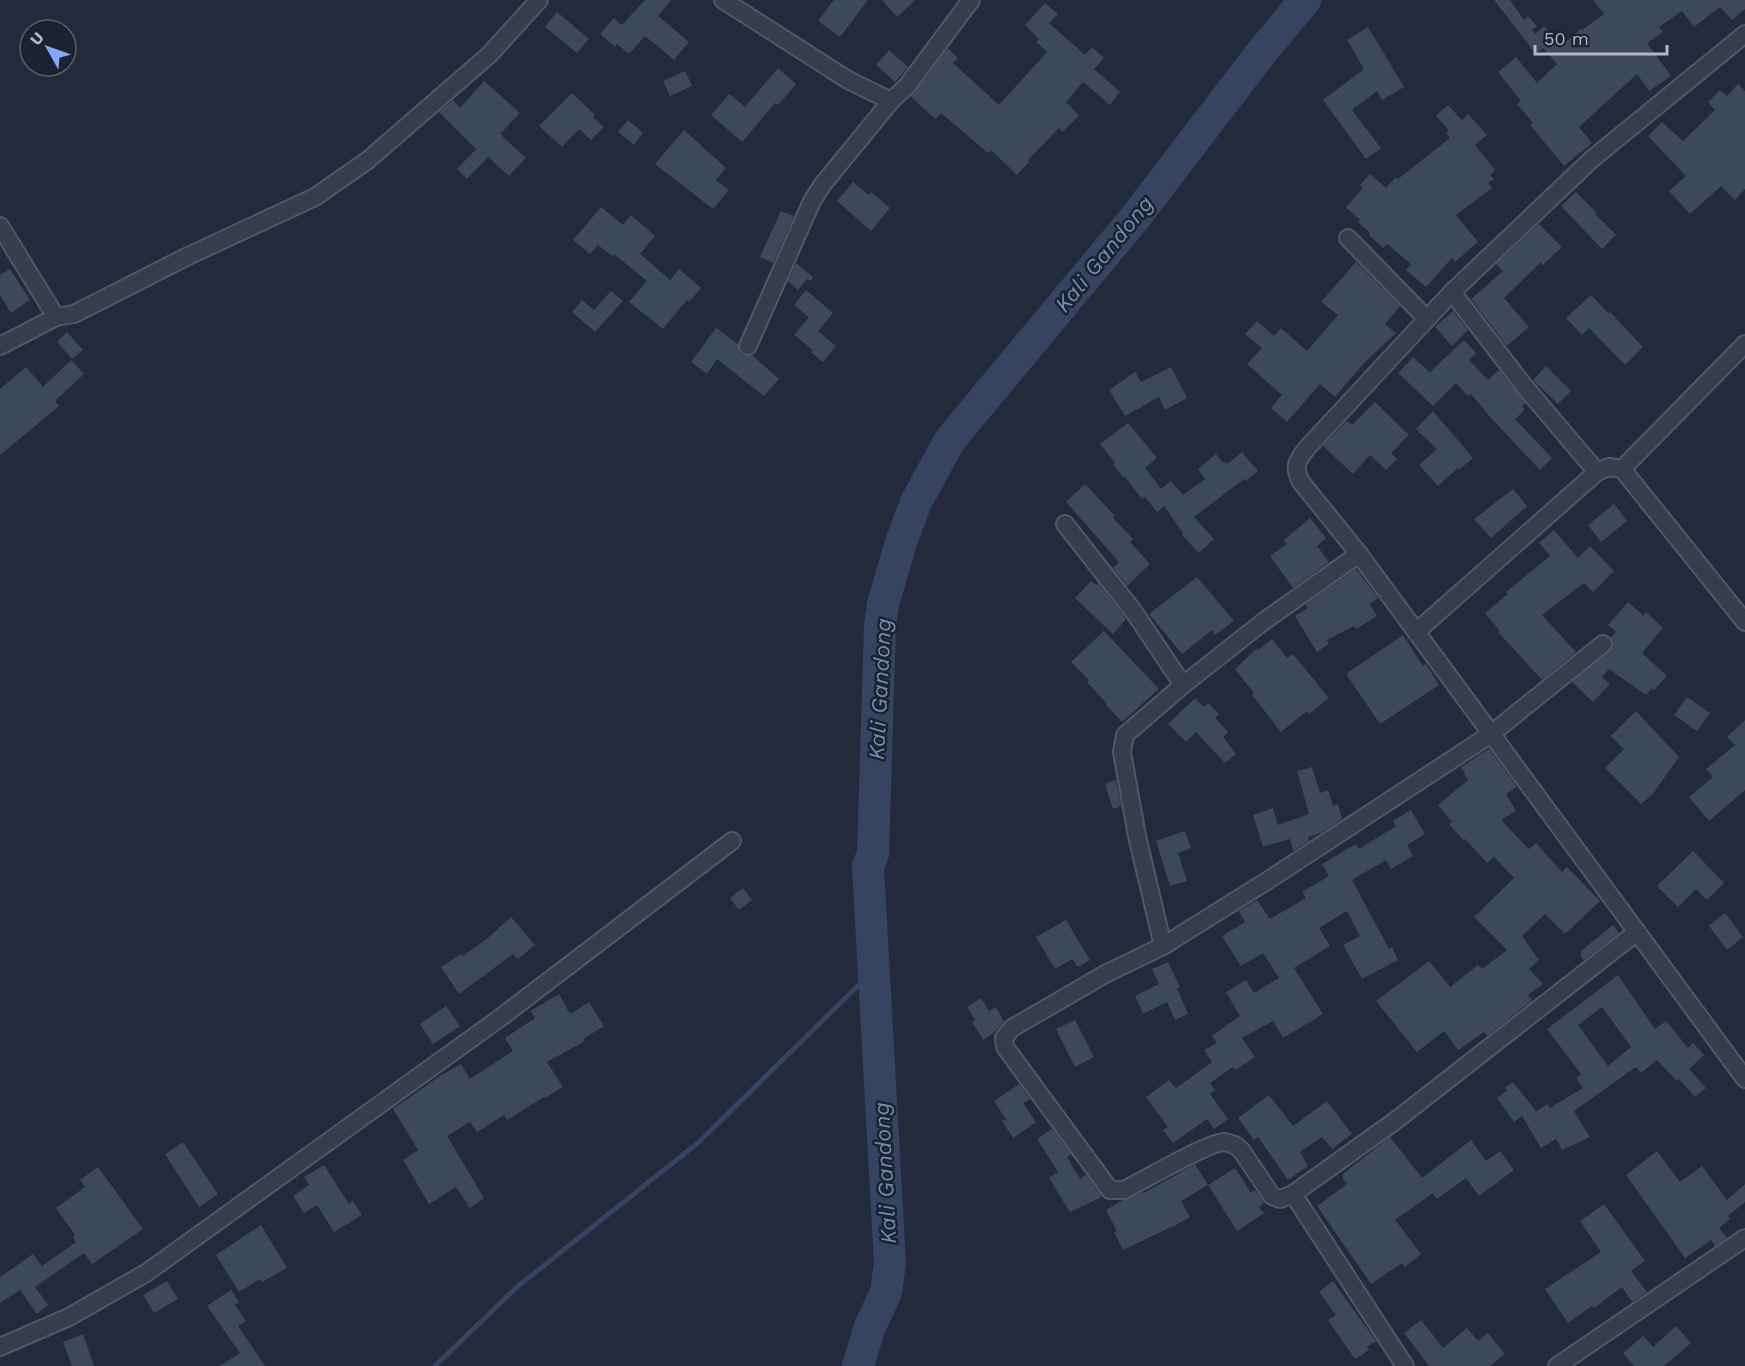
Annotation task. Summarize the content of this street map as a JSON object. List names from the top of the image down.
{
  "water": ["Kali Gandong"],
  "scale_bar": "50 m",
  "north": "top left"
}
